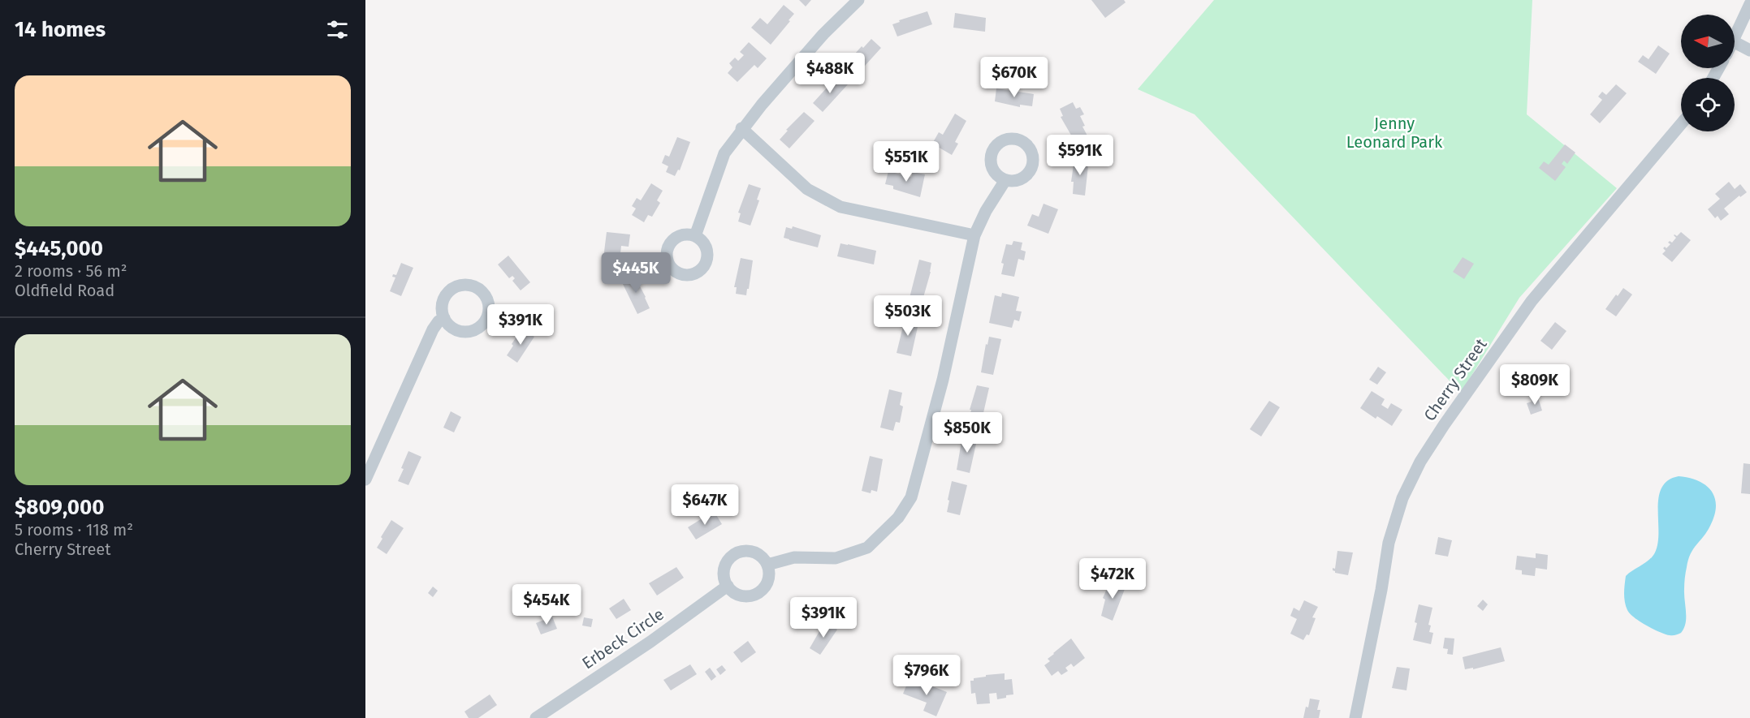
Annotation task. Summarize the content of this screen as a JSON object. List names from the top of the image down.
{
  "streets": {
    "street": ["Cherry Street", "Erbeck Circle"]
  },
  "parks": ["Jenny Leonard Park"],
  "north": "left",
  "page": {
    "heading": "14 homes",
    "price": [
      "$488K",
      "$670K",
      "$591K",
      "$551K",
      "$445K",
      "$503K",
      "$391K",
      "$809K",
      "$850K",
      "$647K",
      "$472K",
      "$454K",
      "$391K",
      "$796K"
    ],
    "list": [
      {
        "name": "$445,000",
        "note": "2 rooms · 56 m² · Oldfield Road"
      },
      {
        "name": "$809,000",
        "note": "5 rooms · 118 m² · Cherry Street"
      }
    ]
  }
}
